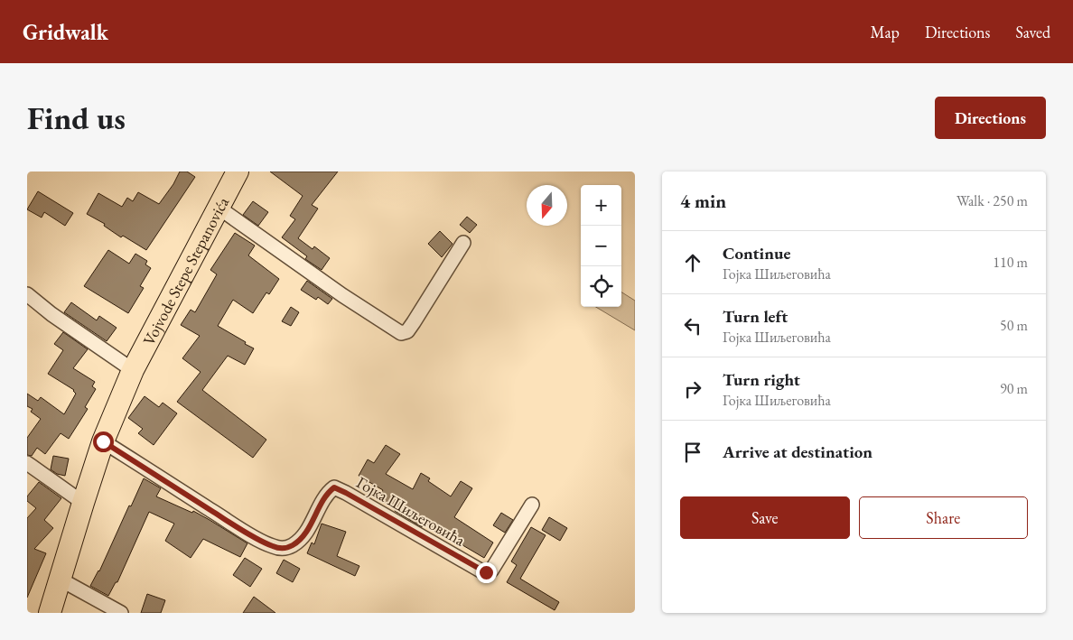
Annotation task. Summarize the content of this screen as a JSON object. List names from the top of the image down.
{
  "streets": {
    "main road": ["Vojvode Stepe Stepanovića"],
    "street": ["Гојка Шиљеговића"]
  },
  "crossings": [
    ["Vojvode Stepe Stepanovića", "Гојка Шиљеговића"]
  ],
  "north": "bottom",
  "page": {
    "header": "Gridwalk",
    "nav": ["Map", "Directions", "Saved"],
    "buttons": [
      "Directions",
      ["Save", "Share"]
    ],
    "title": "Find us",
    "heading": ["4 min", "Walk · 250 m"],
    "map_buttons": ["+", "−"],
    "list": [
      ["Continue", "Гојка Шиљеговића", "110 m"],
      ["Turn left", "Гојка Шиљеговића", "50 m"],
      ["Turn right", "Гојка Шиљеговића", "90 m"],
      "Arrive at destination"
    ]
  }
}
